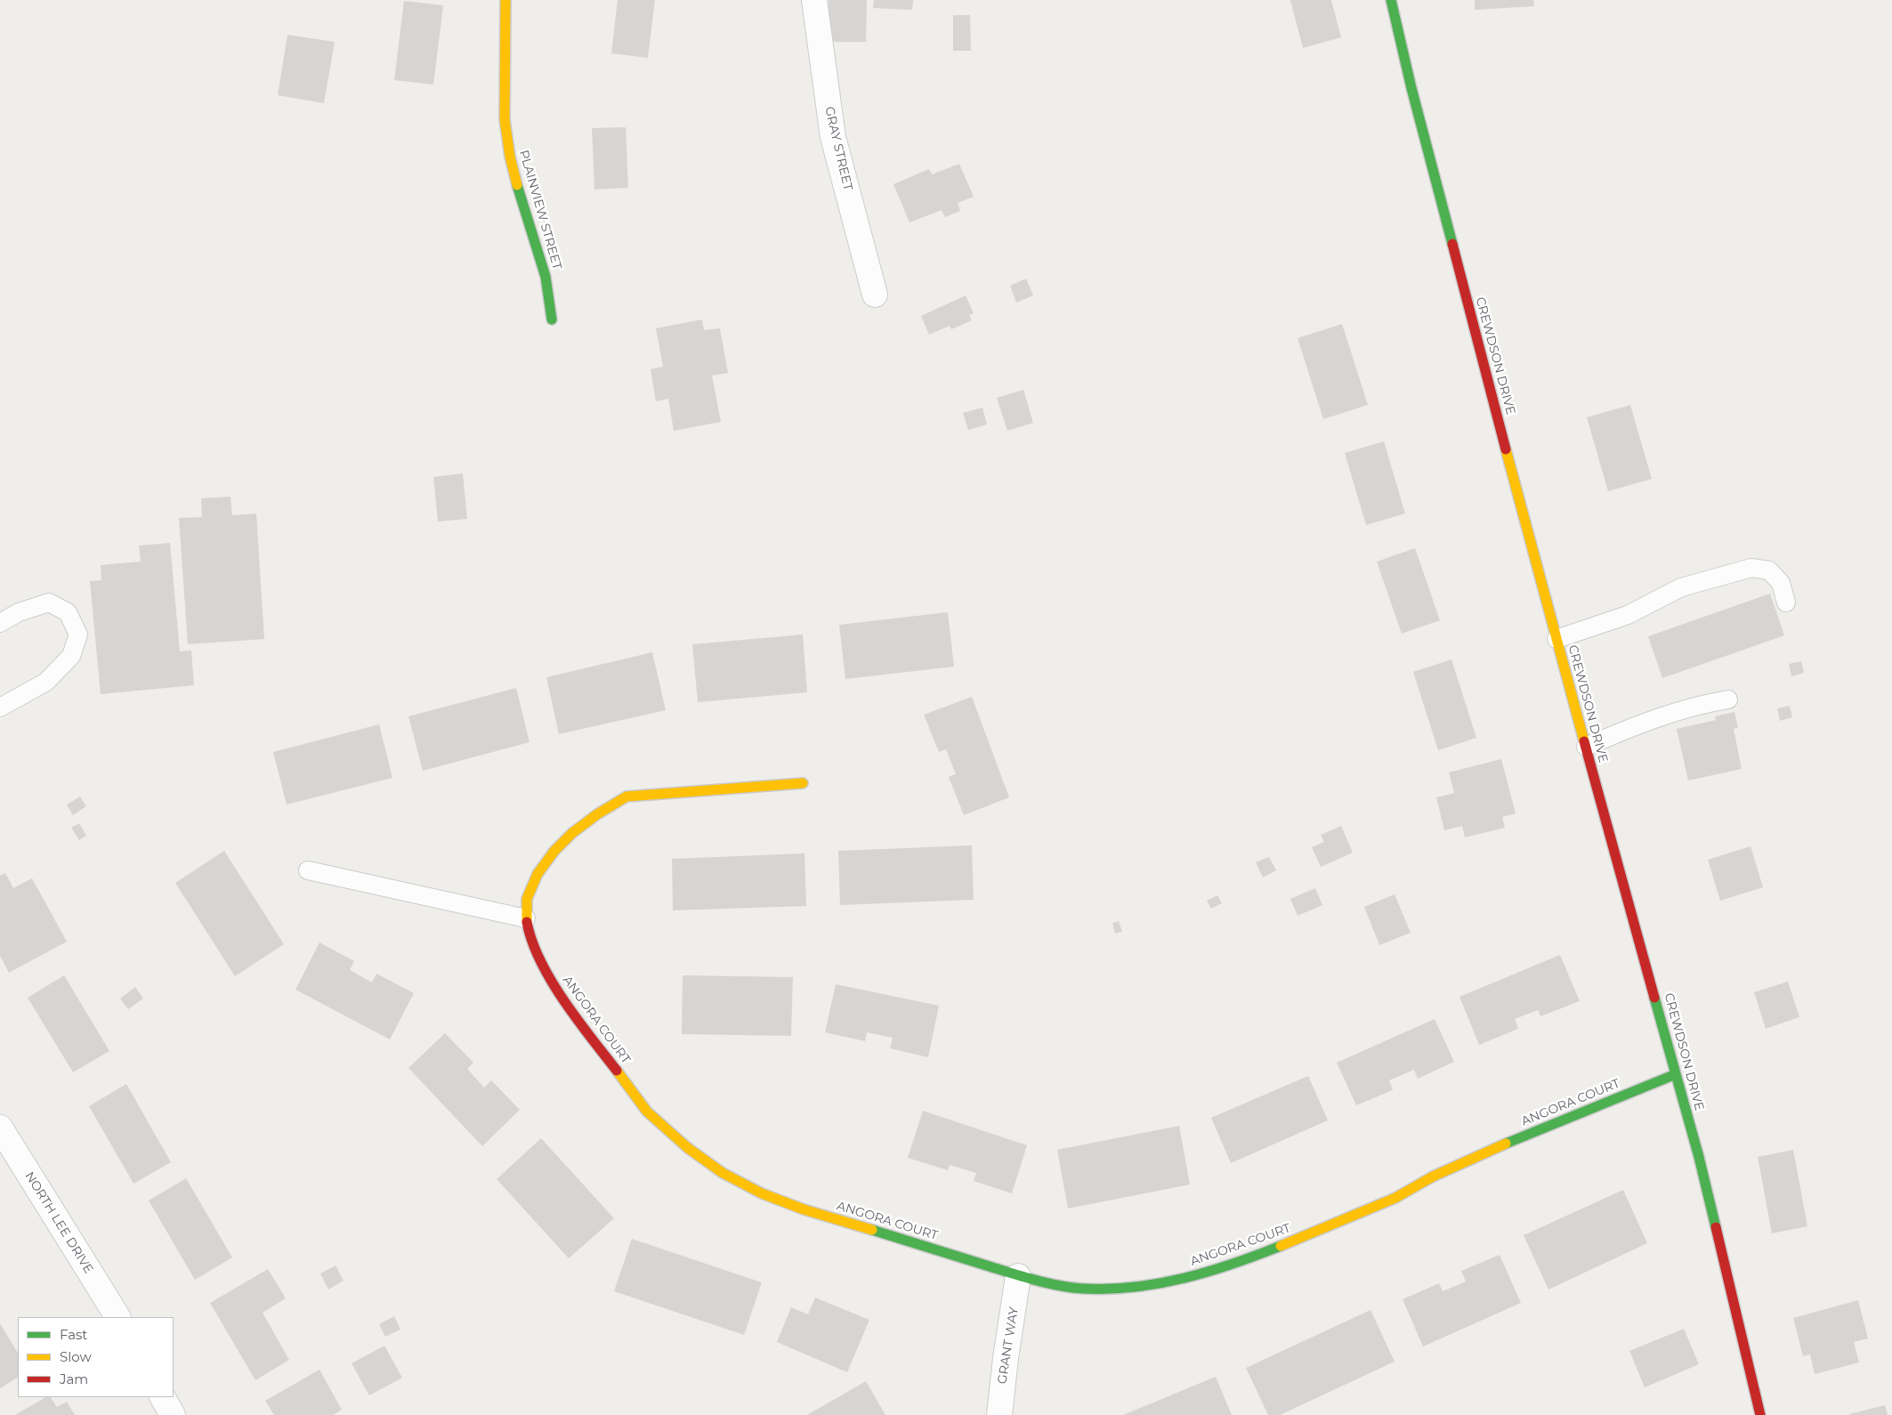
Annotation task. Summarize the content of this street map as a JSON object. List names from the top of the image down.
{
  "streets": {
    "street": [
      "GRAY STREET",
      "PLAINVIEW STREET",
      "CREWDSON DRIVE",
      "ANGORA COURT",
      "NORTH LEE DRIVE",
      "GRANT WAY"
    ]
  },
  "crossings": [
    ["CREWDSON DRIVE", "ANGORA COURT"],
    ["ANGORA COURT", "GRANT WAY"]
  ],
  "legend": ["Fast", "Slow", "Jam"]
}
